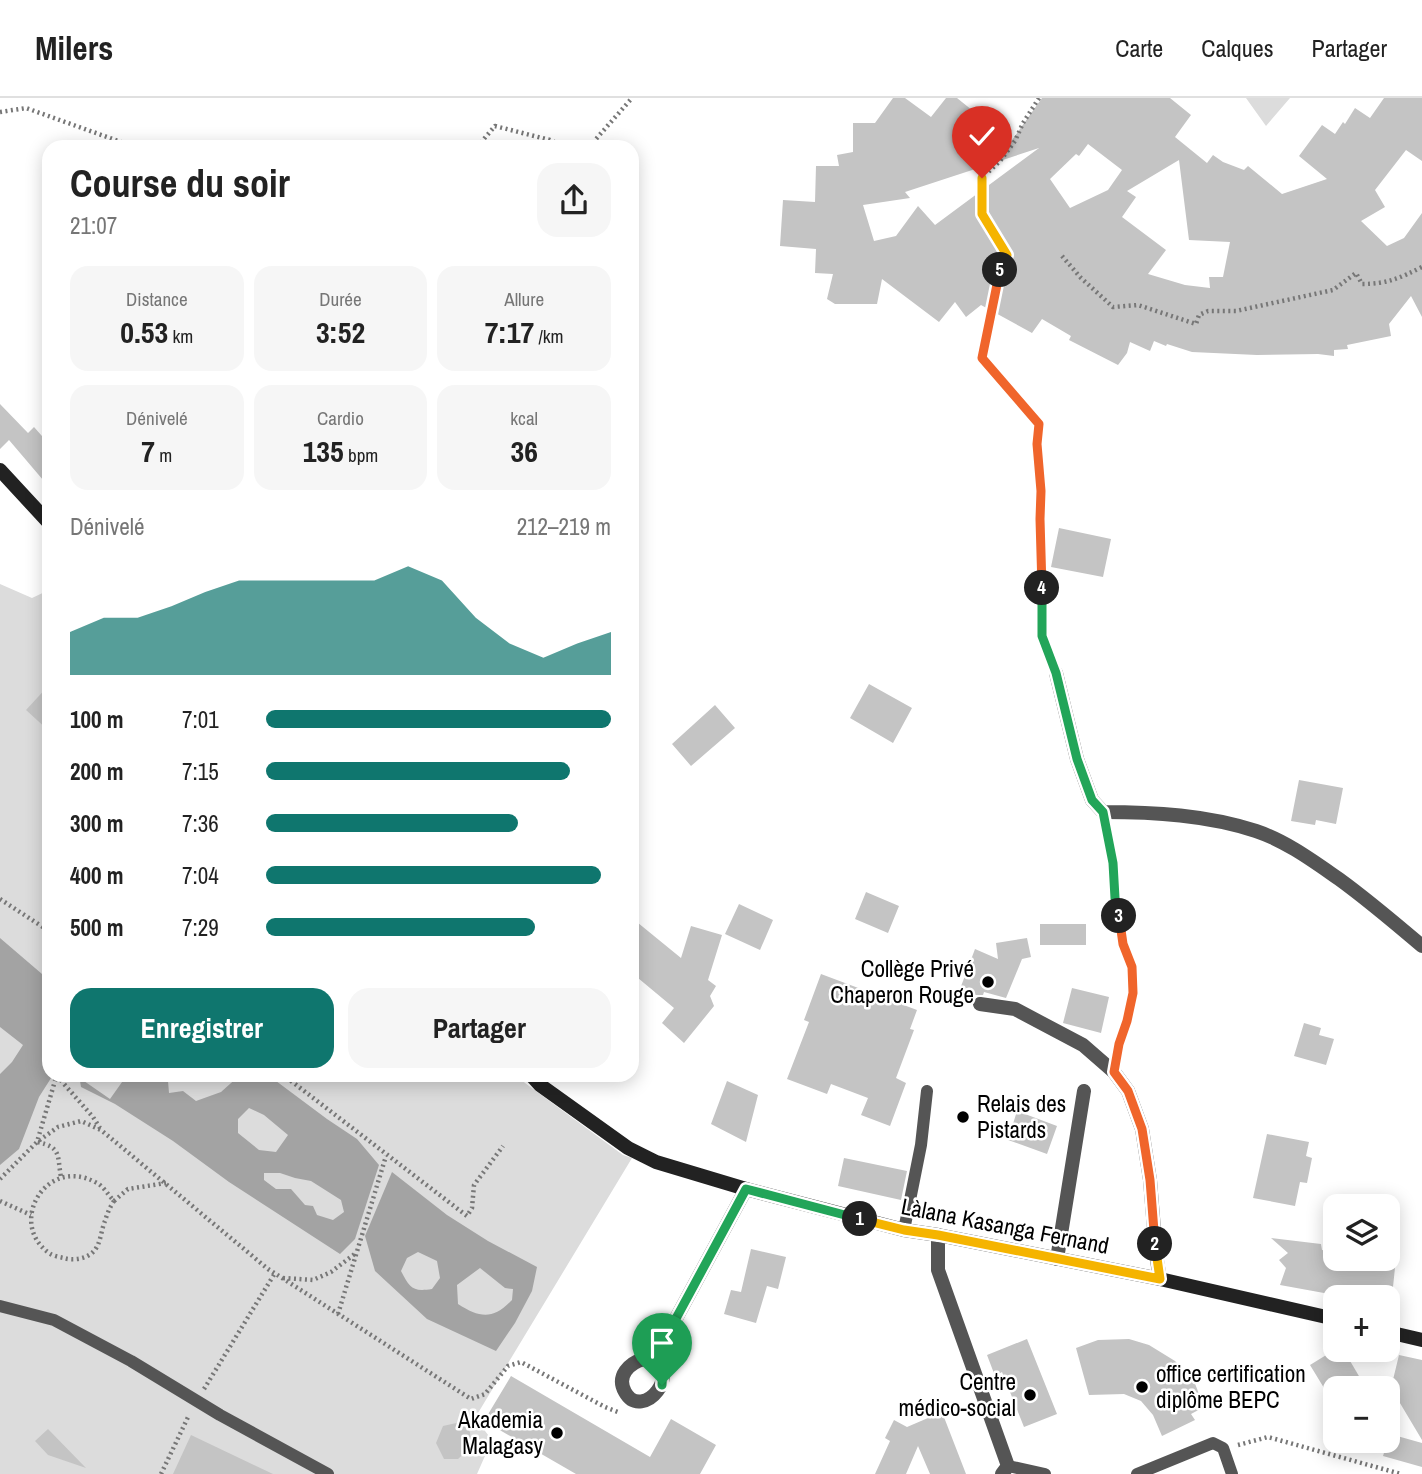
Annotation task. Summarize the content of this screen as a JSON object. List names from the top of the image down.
{
  "streets": {
    "street": ["Làlana Kasanga Fernand"]
  },
  "places": [
    "Collège Privé Chaperon Rouge",
    "Relais des Pistards",
    "office certification diplôme BEPC",
    "Centre médico-social",
    "Akademia Malagasy"
  ],
  "page": {
    "header": "Milers",
    "nav": ["Carte", "Calques", "Partager"],
    "heading": ["Course du soir", "21:07"],
    "pins": [
      "5",
      "4",
      "3",
      "1",
      "2"
    ],
    "stats": [
      ["Distance", "0.53 km"],
      ["Durée", "3:52"],
      ["Allure", "7:17 /km"],
      ["Dénivelé", "7 m"],
      ["Cardio", "135 bpm"],
      ["kcal", "36"]
    ],
    "chart": ["Dénivelé", "212–219 m"],
    "list": [
      {
        "name": "100 m",
        "note": "7:01"
      },
      {
        "name": "200 m",
        "note": "7:15"
      },
      {
        "name": "300 m",
        "note": "7:36"
      },
      {
        "name": "400 m",
        "note": "7:04"
      },
      {
        "name": "500 m",
        "note": "7:29"
      }
    ],
    "buttons": ["Enregistrer", "Partager"],
    "map_buttons": ["+", "−"]
  }
}
